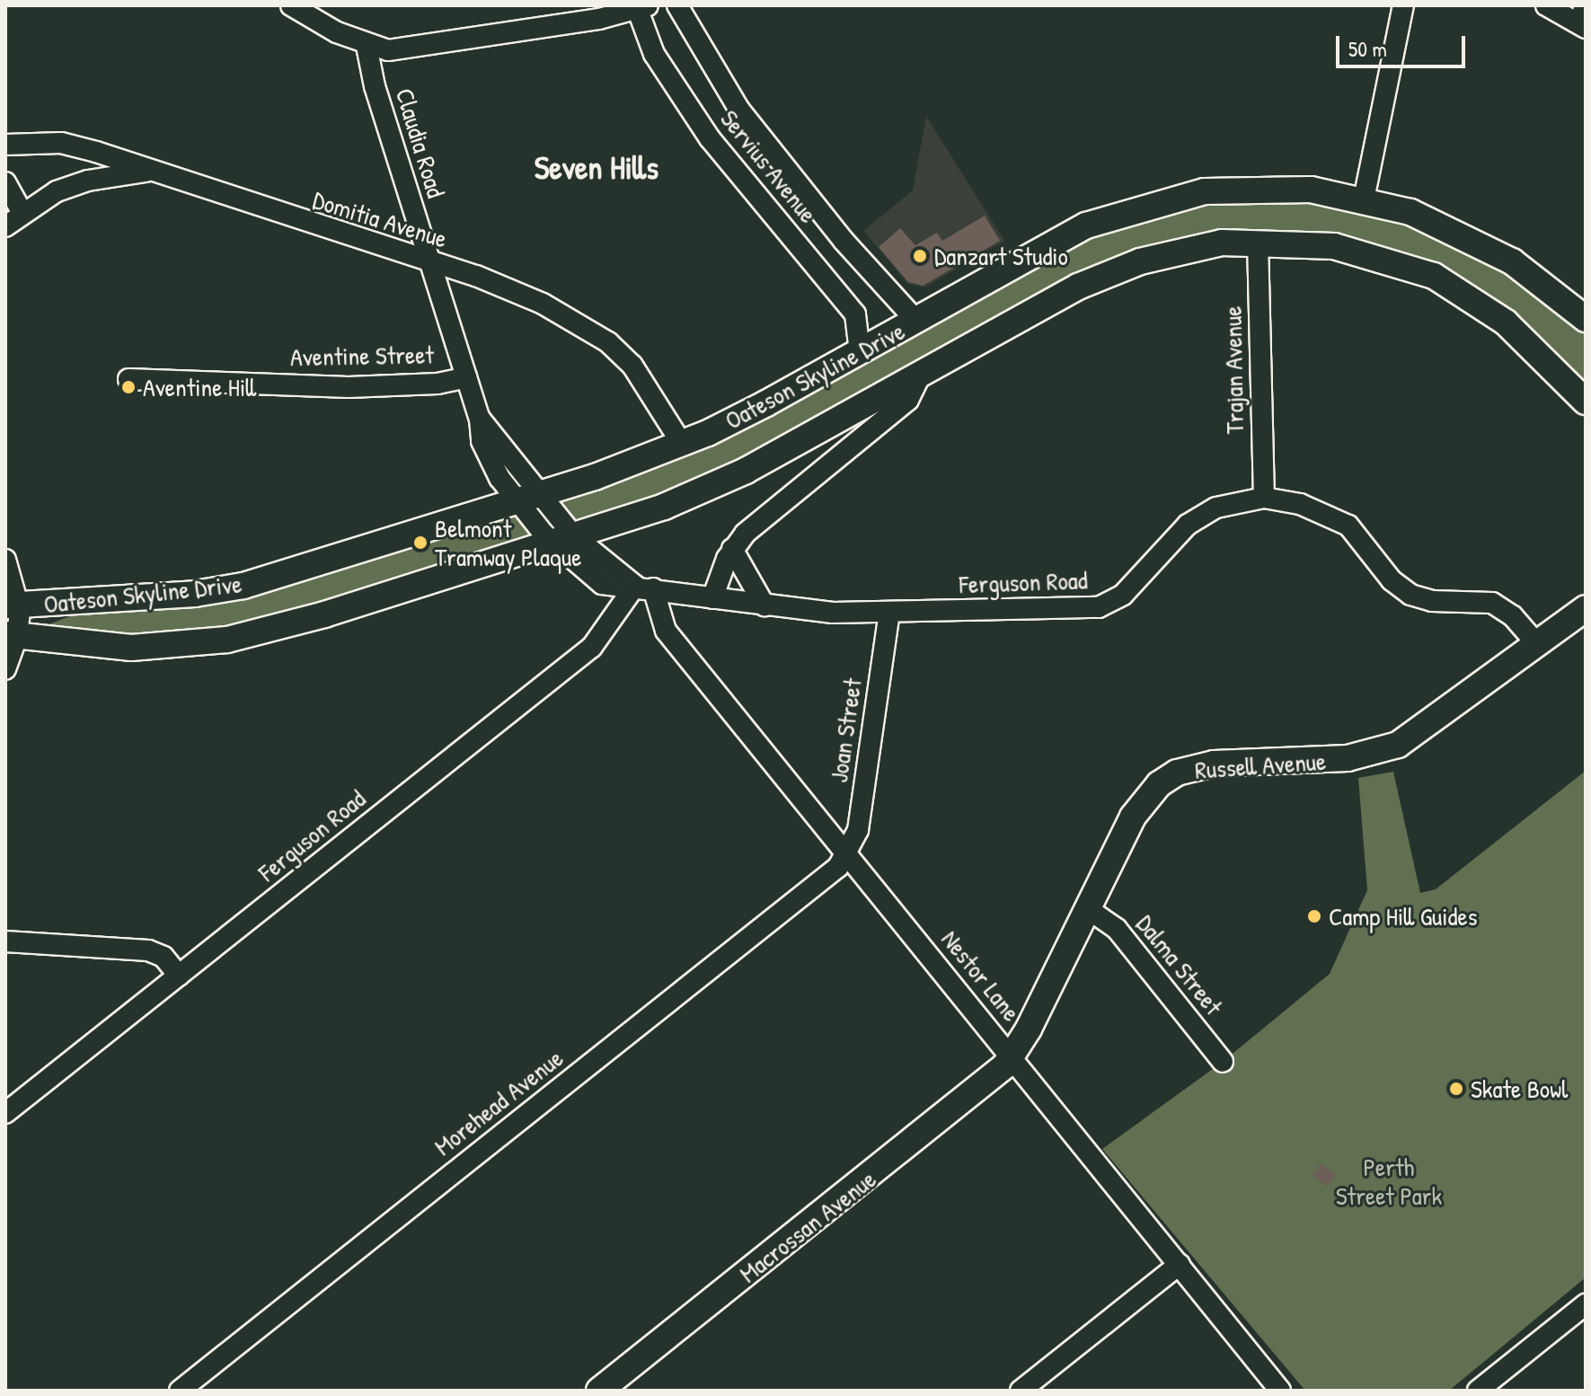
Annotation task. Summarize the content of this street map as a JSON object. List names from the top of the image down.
{
  "streets": {
    "main road": ["Oateson Skyline Drive", "Russell Avenue", "Macrossan Avenue"],
    "street": [
      "Claudia Road",
      "Servius Avenue",
      "Domitia Avenue",
      "Aventine Street",
      "Trajan Avenue",
      "Ferguson Road",
      "Joan Street",
      "Dalma Street",
      "Nestor Lane",
      "Morehead Avenue"
    ]
  },
  "crossings": [
    ["Claudia Road", "Domitia Avenue"],
    ["Claudia Road", "Aventine Street"],
    ["Claudia Road", "Oateson Skyline Drive"],
    ["Claudia Road", "Ferguson Road"],
    ["Servius Avenue", "Oateson Skyline Drive"],
    ["Domitia Avenue", "Oateson Skyline Drive"],
    ["Trajan Avenue", "Oateson Skyline Drive"],
    ["Trajan Avenue", "Ferguson Road"],
    ["Oateson Skyline Drive", "Ferguson Road"],
    ["Ferguson Road", "Joan Street"],
    ["Ferguson Road", "Russell Avenue"],
    ["Ferguson Road", "Nestor Lane"],
    ["Joan Street", "Nestor Lane"],
    ["Joan Street", "Morehead Avenue"],
    ["Russell Avenue", "Dalma Street"],
    ["Russell Avenue", "Nestor Lane"],
    ["Russell Avenue", "Macrossan Avenue"],
    ["Nestor Lane", "Morehead Avenue"],
    ["Nestor Lane", "Macrossan Avenue"]
  ],
  "districts": ["Seven Hills"],
  "parks": ["Perth Street Park"],
  "places": [
    "Danzart Studio",
    "Aventine Hill",
    "Belmont Tramway Plaque",
    "Camp Hill Guides",
    "Skate Bowl"
  ],
  "scale_bar": "50 m"
}
